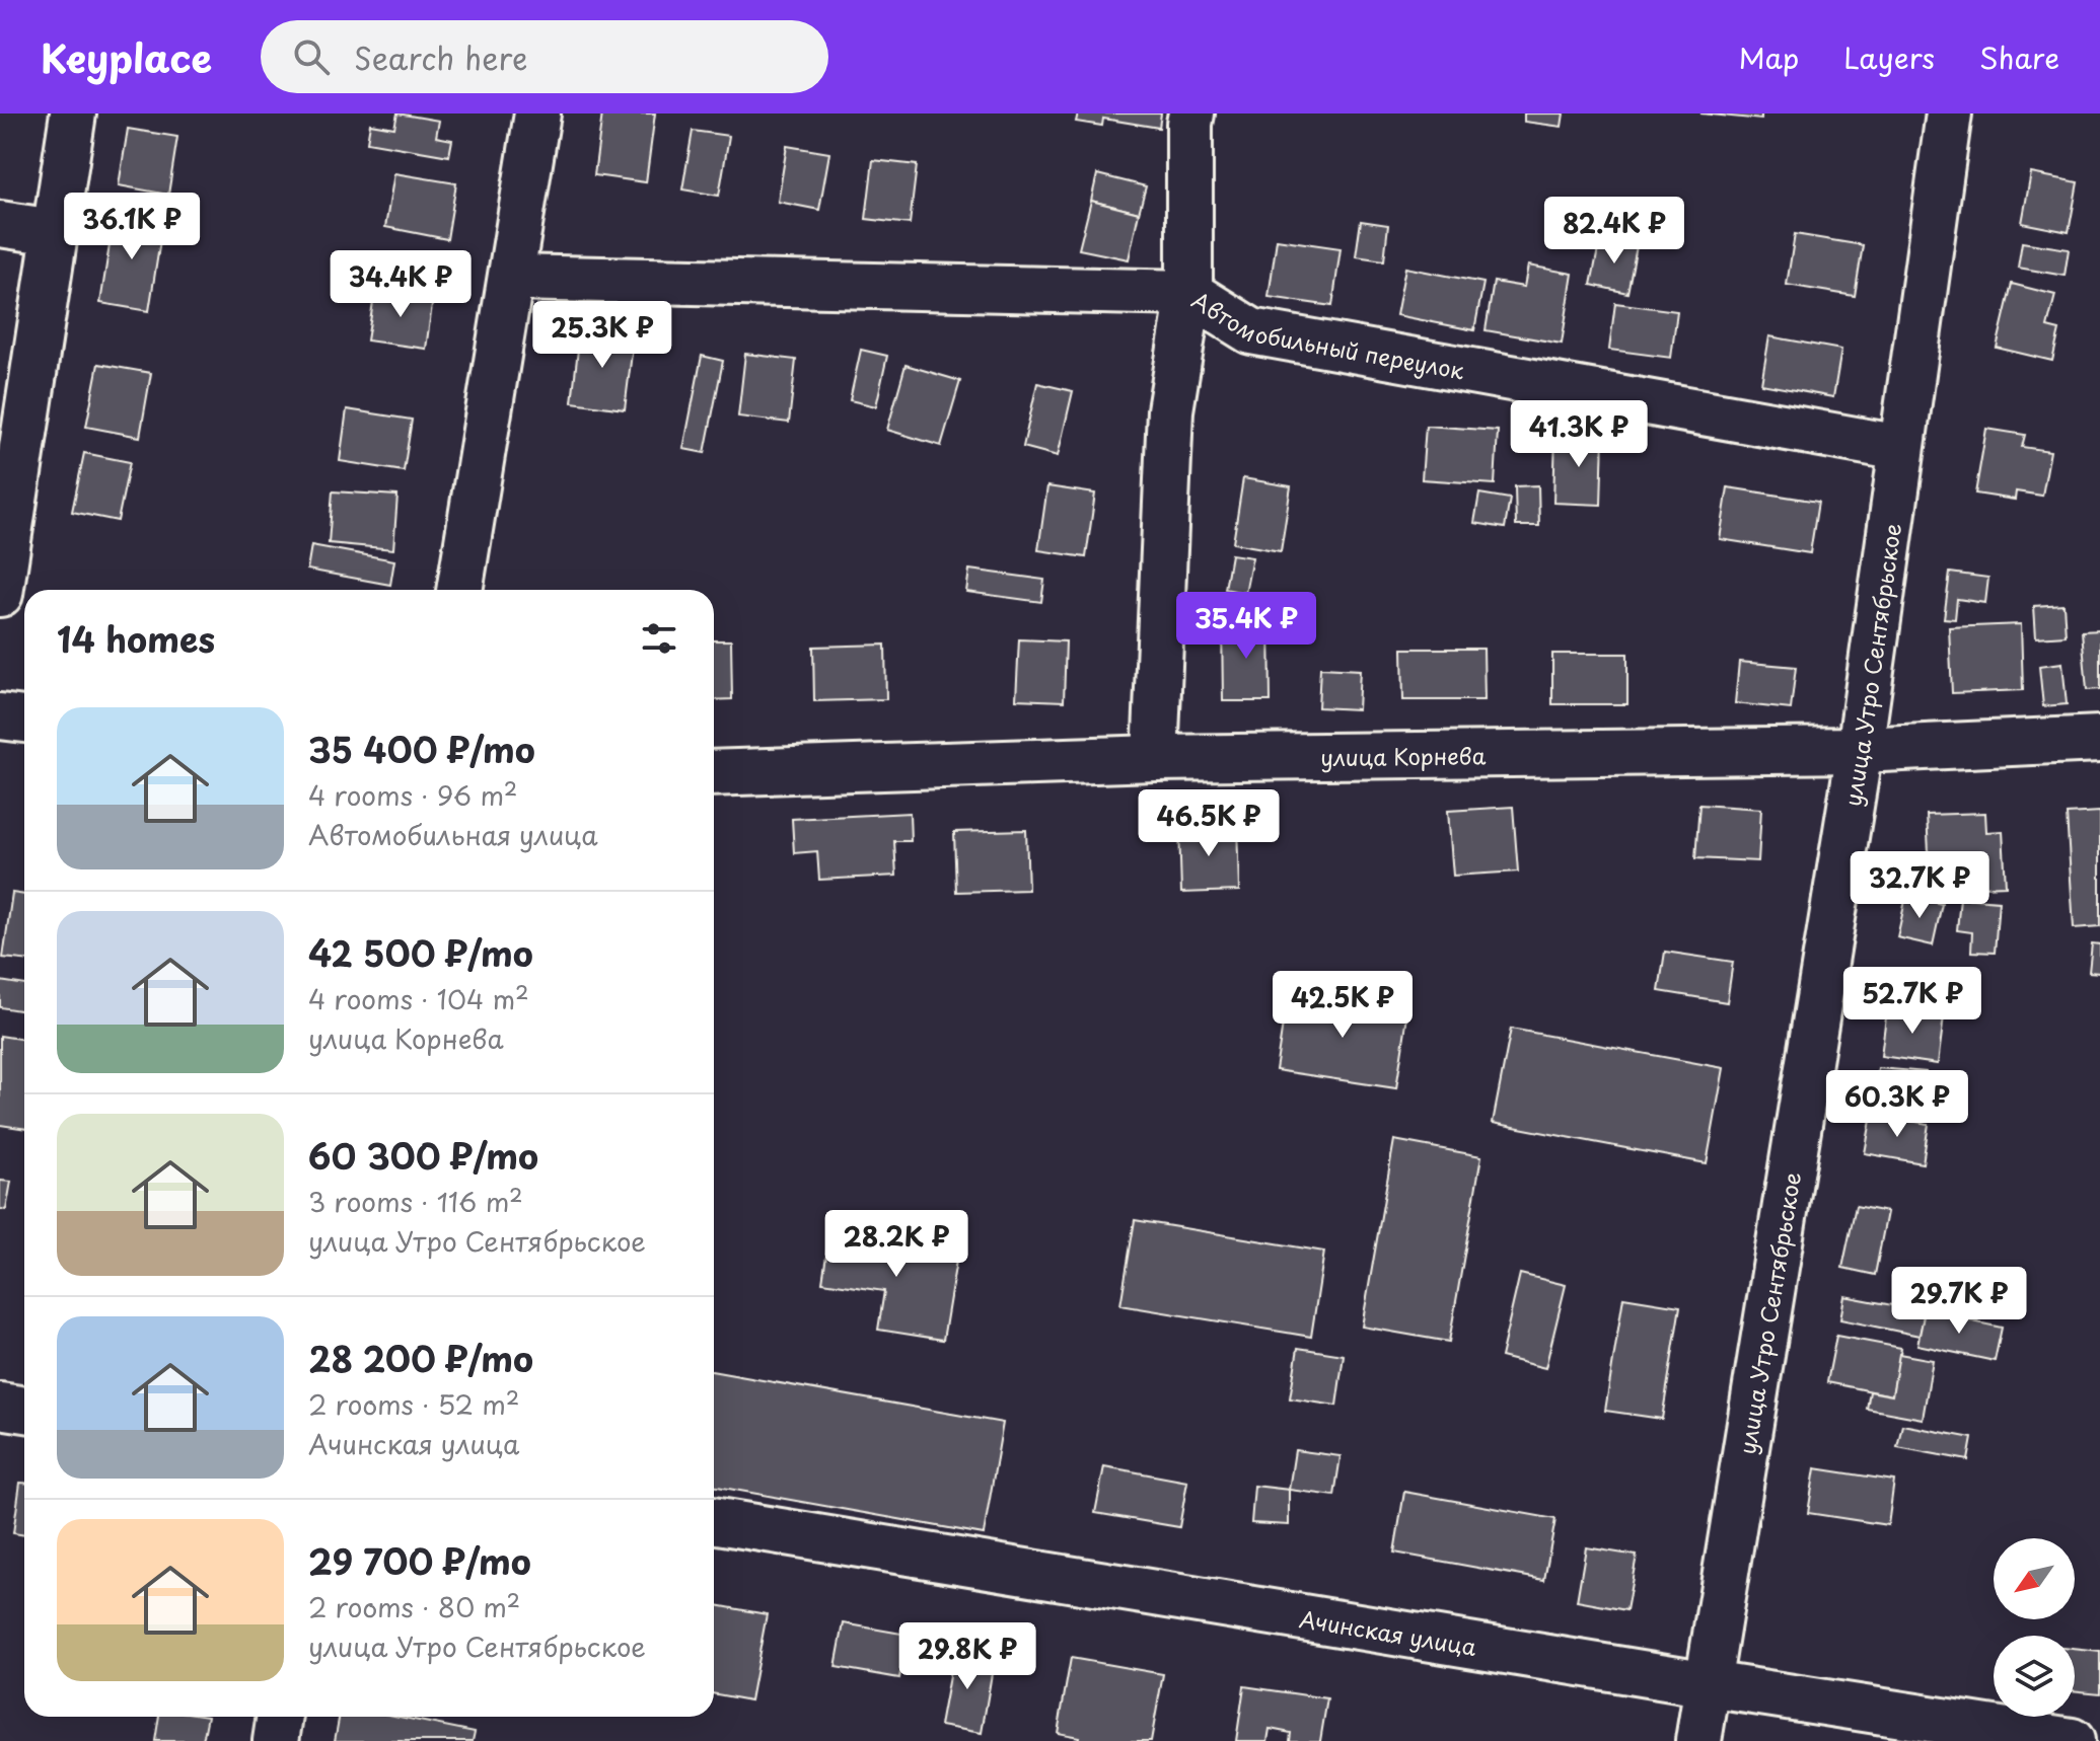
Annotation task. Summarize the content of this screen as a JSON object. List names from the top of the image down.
{
  "streets": {
    "street": [
      "Автомобильный переулок",
      "улица Утро Сентябрьское",
      "улица Корнева",
      "Ачинская улица"
    ]
  },
  "crossings": [
    ["Автомобильный переулок", "улица Утро Сентябрьское"],
    ["улица Утро Сентябрьское", "улица Корнева"],
    ["улица Утро Сентябрьское", "Ачинская улица"]
  ],
  "north": "bottom left",
  "page": {
    "header": "Keyplace",
    "search": "Search here",
    "nav": ["Map", "Layers", "Share"],
    "price": [
      "36.1K ₽",
      "82.4K ₽",
      "34.4K ₽",
      "25.3K ₽",
      "41.3K ₽",
      "35.4K ₽",
      "46.5K ₽",
      "32.7K ₽",
      "52.7K ₽",
      "42.5K ₽",
      "60.3K ₽",
      "28.2K ₽",
      "29.7K ₽",
      "29.8K ₽"
    ],
    "heading": "14 homes",
    "list": [
      {
        "name": "35 400 ₽/mo",
        "note": "4 rooms · 96 m² · Автомобильная улица"
      },
      {
        "name": "42 500 ₽/mo",
        "note": "4 rooms · 104 m² · улица Корнева"
      },
      {
        "name": "60 300 ₽/mo",
        "note": "3 rooms · 116 m² · улица Утро Сентябрьское"
      },
      {
        "name": "28 200 ₽/mo",
        "note": "2 rooms · 52 m² · Ачинская улица"
      },
      {
        "name": "29 700 ₽/mo",
        "note": "2 rooms · 80 m² · улица Утро Сентябрьское"
      }
    ]
  }
}
